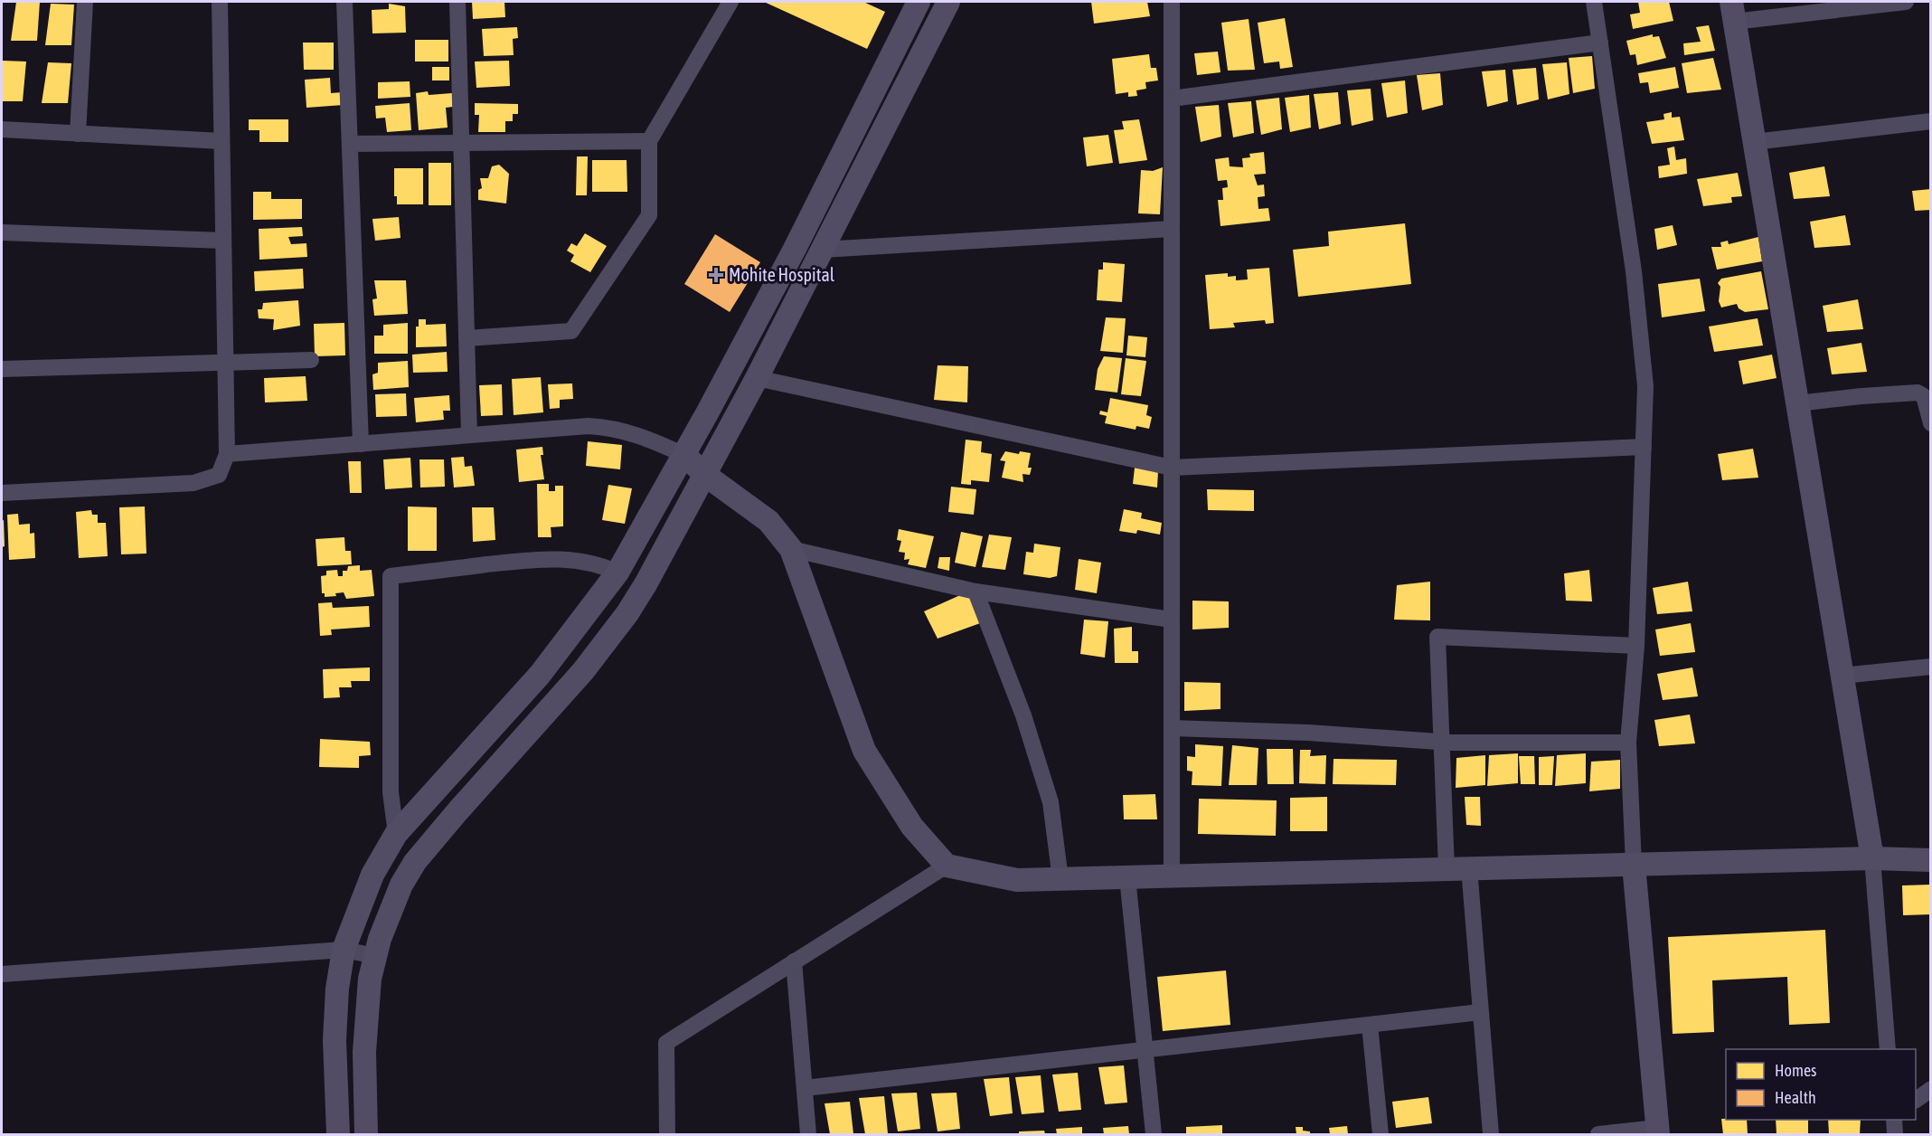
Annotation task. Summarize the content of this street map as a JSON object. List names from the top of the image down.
{
  "places": {
    "health": ["Mohite Hospital"]
  },
  "legend": ["Homes", "Health"]
}
